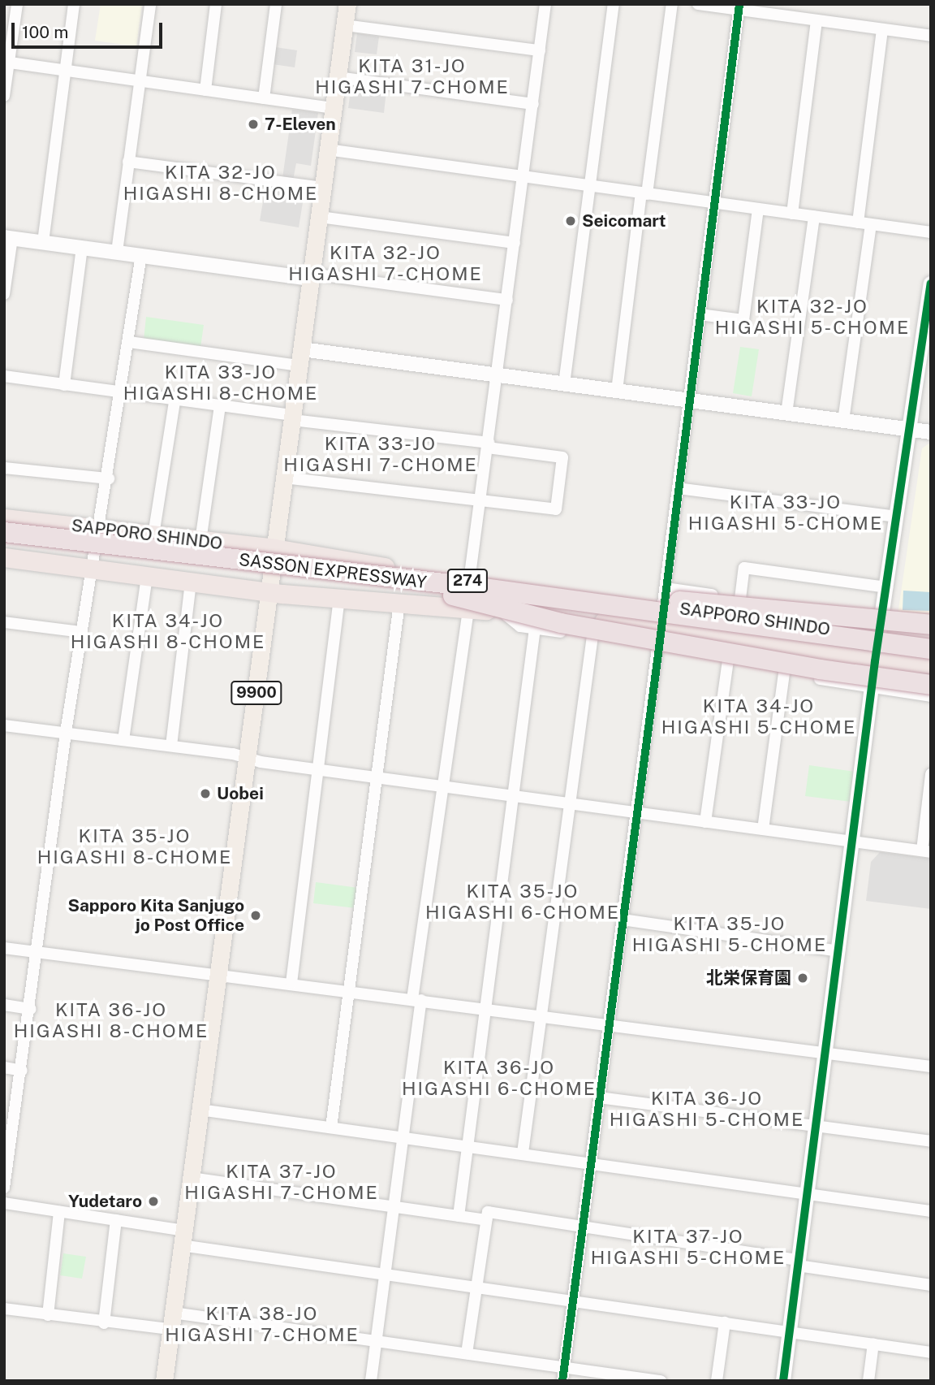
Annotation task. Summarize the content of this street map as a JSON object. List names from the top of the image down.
{
  "streets": {
    "highway": ["SAPPORO SHINDO", "SASSON EXPRESSWAY", "274"],
    "main road": ["9900"]
  },
  "crossings": [
    ["SAPPORO SHINDO", "SASSON EXPRESSWAY"],
    ["SAPPORO SHINDO", "9900"]
  ],
  "districts": [
    "KITA 31-JO HIGASHI 7-CHOME",
    "KITA 32-JO HIGASHI 8-CHOME",
    "KITA 32-JO HIGASHI 7-CHOME",
    "KITA 32-JO HIGASHI 5-CHOME",
    "KITA 33-JO HIGASHI 8-CHOME",
    "KITA 33-JO HIGASHI 7-CHOME",
    "KITA 33-JO HIGASHI 5-CHOME",
    "KITA 34-JO HIGASHI 8-CHOME",
    "KITA 34-JO HIGASHI 5-CHOME",
    "KITA 35-JO HIGASHI 8-CHOME",
    "KITA 35-JO HIGASHI 6-CHOME",
    "KITA 35-JO HIGASHI 5-CHOME",
    "KITA 36-JO HIGASHI 8-CHOME",
    "KITA 36-JO HIGASHI 6-CHOME",
    "KITA 36-JO HIGASHI 5-CHOME",
    "KITA 37-JO HIGASHI 7-CHOME",
    "KITA 37-JO HIGASHI 5-CHOME",
    "KITA 38-JO HIGASHI 7-CHOME"
  ],
  "places": [
    "7-Eleven",
    "Seicomart",
    "Uobei",
    "Sapporo Kita Sanjugo jo Post Office",
    "北栄保育園",
    "Yudetaro"
  ],
  "scale_bar": "100 m"
}
